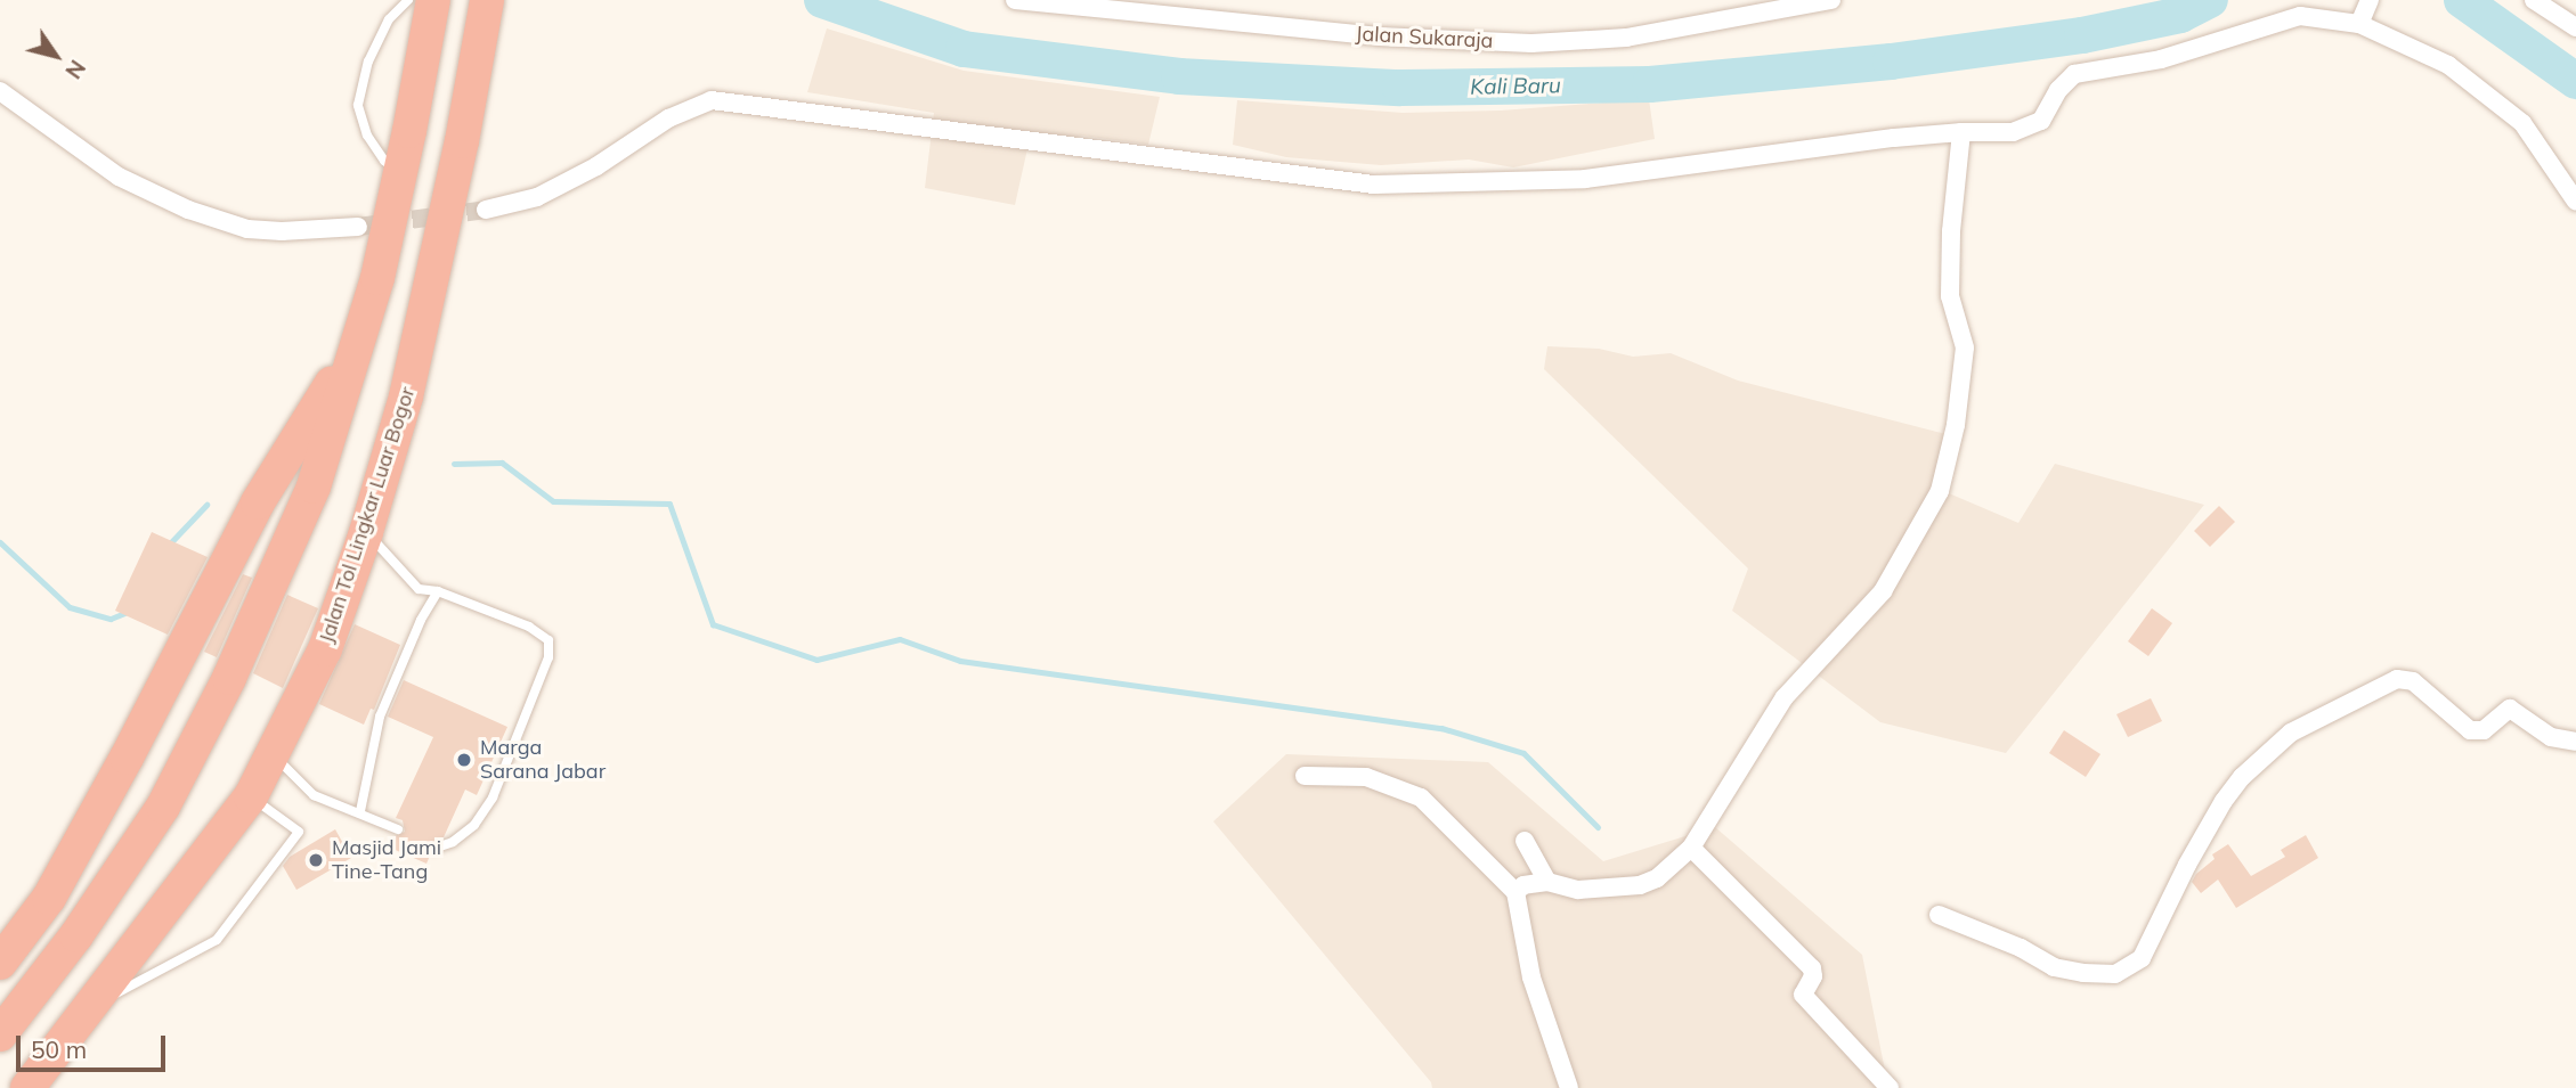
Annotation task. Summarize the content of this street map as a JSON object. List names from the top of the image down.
{
  "streets": {
    "highway": ["Jalan Tol Lingkar Luar Bogor"],
    "street": ["Jalan Sukaraja"]
  },
  "water": ["Kali Baru"],
  "places": ["Marga Sarana Jabar", "Masjid Jami Tine-Tang"],
  "scale_bar": "50 m",
  "north": "bottom right"
}
